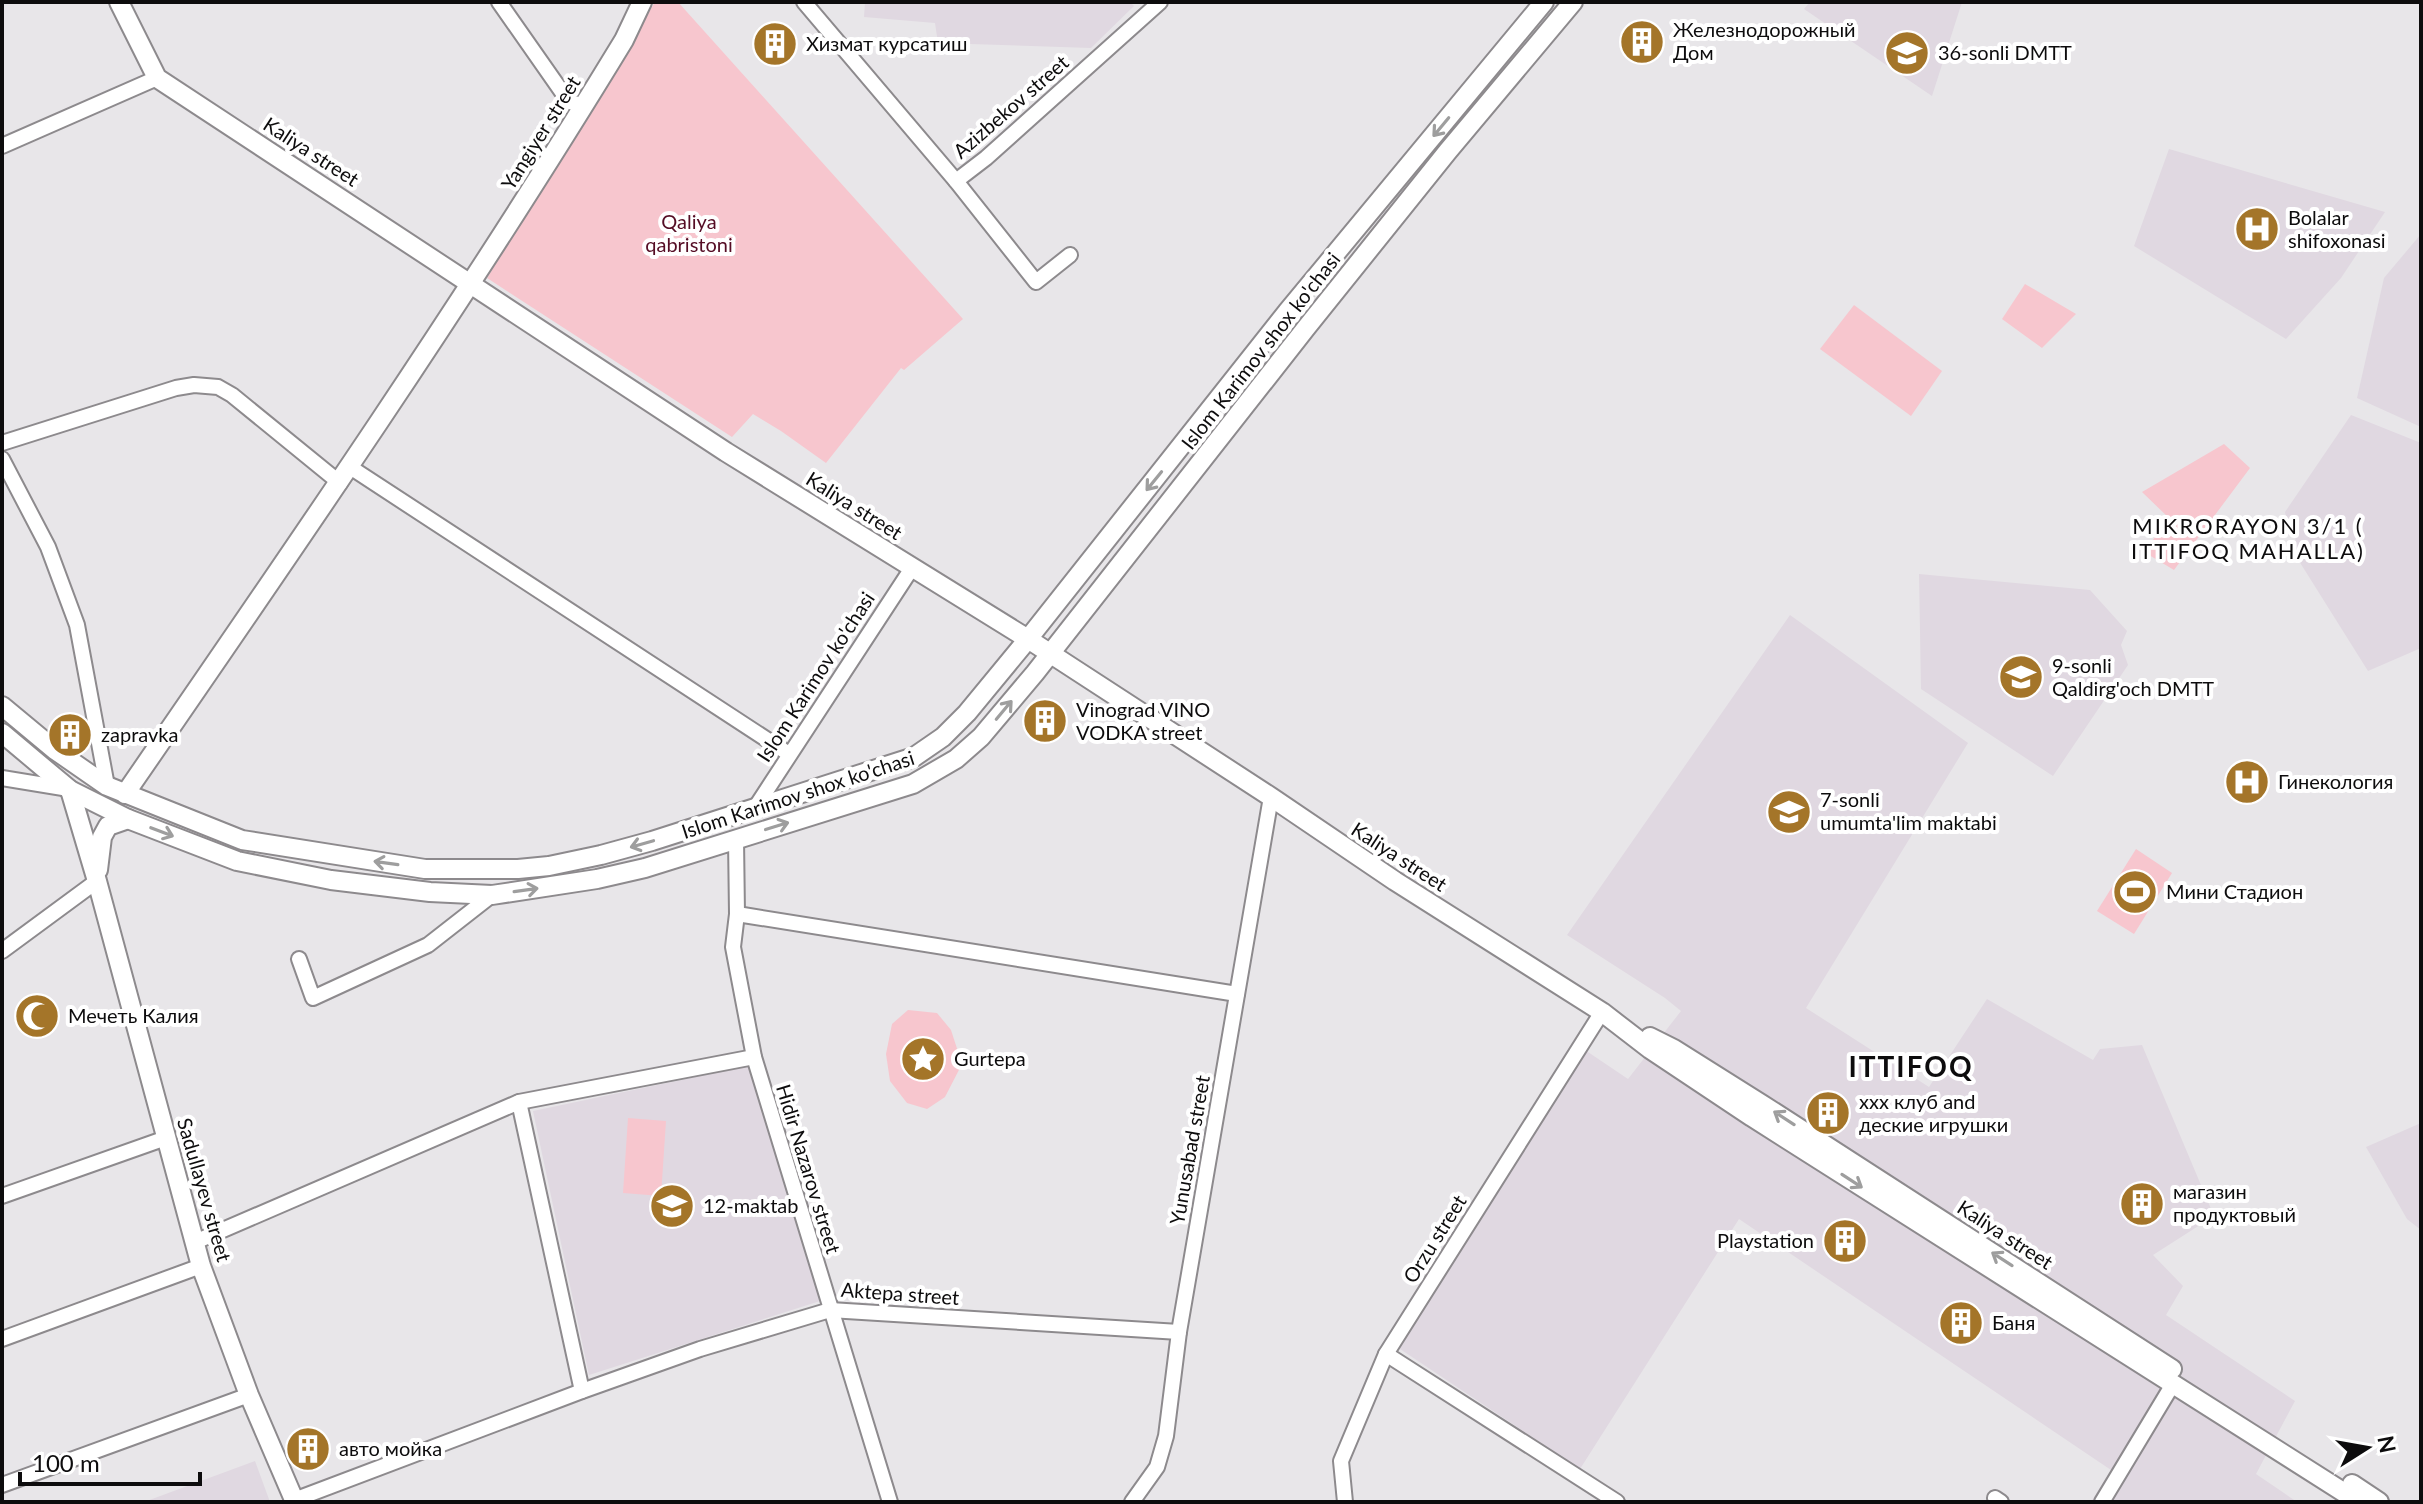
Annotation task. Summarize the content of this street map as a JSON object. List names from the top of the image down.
{
  "streets": {
    "main road": [
      "Yangiyer street",
      "Kaliya street",
      "Islom Karimov shox ko'chasi",
      "Sadullayev street"
    ],
    "street": [
      "Azizbekov street",
      "Islom Karimov ko'chasi",
      "Yunusabad street",
      "Hidir Nazarov street",
      "Orzu street",
      "Aktepa street"
    ]
  },
  "crossings": [
    ["Yangiyer street", "Kaliya street"],
    ["Yangiyer street", "Islom Karimov shox ko'chasi"],
    ["Kaliya street", "Islom Karimov shox ko'chasi"],
    ["Kaliya street", "Islom Karimov ko'chasi"],
    ["Kaliya street", "Yunusabad street"],
    ["Kaliya street", "Orzu street"],
    ["Islom Karimov shox ko'chasi", "Islom Karimov ko'chasi"],
    ["Islom Karimov shox ko'chasi", "Hidir Nazarov street"],
    ["Islom Karimov shox ko'chasi", "Sadullayev street"],
    ["Yunusabad street", "Aktepa street"],
    ["Hidir Nazarov street", "Aktepa street"],
    ["Sadullayev street", "Aktepa street"]
  ],
  "districts": ["MIKRORAYON 3/1 ( ITTIFOQ MAHALLA)", "ITTIFOQ"],
  "parks": ["Qaliya qabristoni"],
  "places": {
    "building": [
      "Железнодорожный Дом",
      "Хизмат курсатиш",
      "Vinograd VINO VODKA street",
      "zapravka",
      "ххх клуб and деские игрушки",
      "магазин продуктовый",
      "Playstation",
      "Баня",
      "авто мойка"
    ],
    "school or university": [
      "36-sonli DMTT",
      "9-sonli Qaldirg'och DMTT",
      "7-sonli umumta'lim maktabi",
      "12-maktab"
    ],
    "hospital": ["Bolalar shifoxonasi", "Гинекология"],
    "sports": ["Мини Стадион"],
    "mosque": ["Мечеть Калия"],
    "place": ["Gurtepa"]
  },
  "scale_bar": "100 m",
  "north": "right"
}
